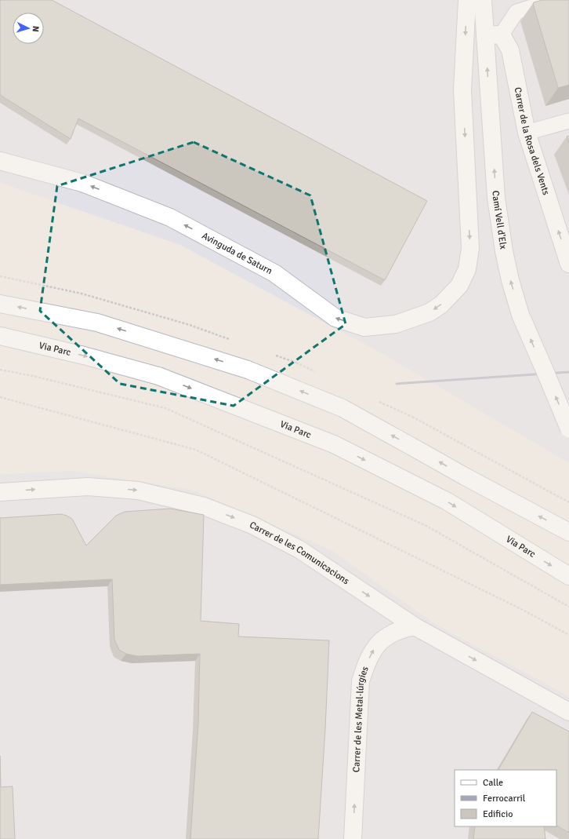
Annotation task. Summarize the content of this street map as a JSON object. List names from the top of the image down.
{
  "streets": {
    "street": [
      "Carrer de la Rosa dels Vents",
      "Camí Vell d'Elx",
      "Avinguda de Saturn",
      "Via Parc",
      "Carrer de les Comunicacions",
      "Carrer de les Metal·lúrgies"
    ]
  },
  "crossings": [
    ["Carrer de la Rosa dels Vents", "Camí Vell d'Elx"],
    ["Carrer de les Comunicacions", "Carrer de les Metal·lúrgies"]
  ],
  "one_way": ["Carrer de la Rosa dels Vents", "Camí Vell d'Elx", "Carrer de les Metal·lúrgies"],
  "legend": ["Calle", "Ferrocarril", "Edificio"],
  "north": "right"
}
